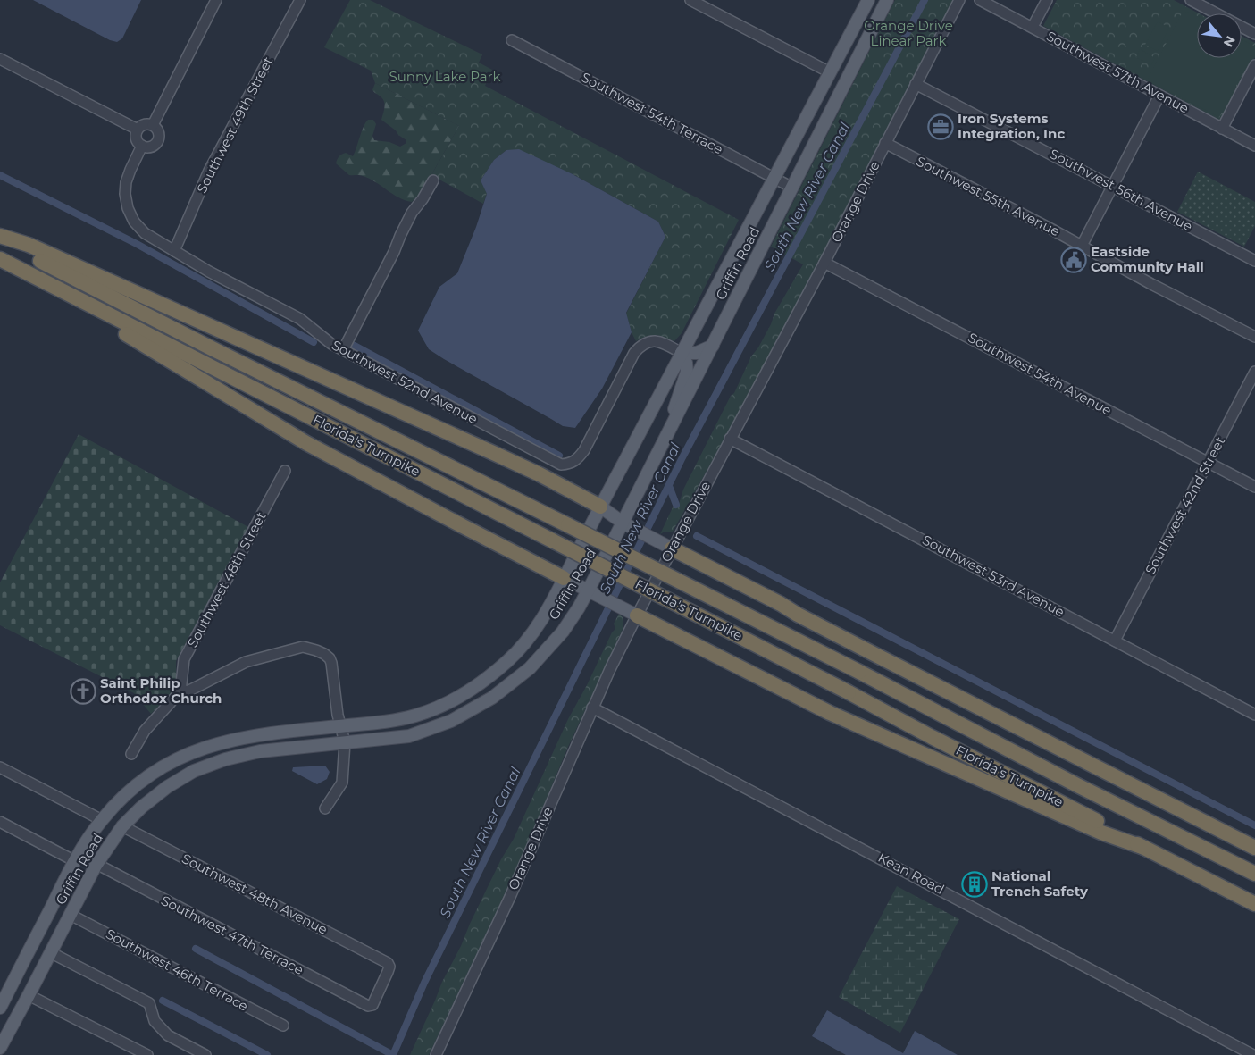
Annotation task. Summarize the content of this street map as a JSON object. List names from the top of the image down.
{
  "streets": {
    "highway": ["Florida's Turnpike"],
    "main road": ["Griffin Road"],
    "street": [
      "Southwest 57th Avenue",
      "Southwest 54th Terrace",
      "Southwest 49th Street",
      "Southwest 56th Avenue",
      "Southwest 55th Avenue",
      "Orange Drive",
      "Southwest 54th Avenue",
      "Southwest 52nd Avenue",
      "Southwest 42nd Street",
      "Southwest 53rd Avenue",
      "Southwest 48th Street",
      "Kean Road",
      "Southwest 48th Avenue",
      "Southwest 47th Terrace",
      "Southwest 46th Terrace"
    ]
  },
  "crossings": [
    ["Southwest 54th Terrace", "Griffin Road"],
    ["Southwest 49th Street", "Southwest 52nd Avenue"],
    ["Southwest 56th Avenue", "Orange Drive"],
    ["Southwest 55th Avenue", "Orange Drive"],
    ["Orange Drive", "Southwest 54th Avenue"],
    ["Orange Drive", "Southwest 53rd Avenue"],
    ["Orange Drive", "Kean Road"],
    ["Griffin Road", "Southwest 52nd Avenue"],
    ["Griffin Road", "Southwest 48th Avenue"],
    ["Griffin Road", "Southwest 47th Terrace"],
    ["Griffin Road", "Southwest 46th Terrace"],
    ["Southwest 54th Avenue", "Southwest 42nd Street"],
    ["Southwest 42nd Street", "Southwest 53rd Avenue"],
    ["Southwest 48th Avenue", "Southwest 47th Terrace"]
  ],
  "water": ["South New River Canal"],
  "parks": ["Orange Drive Linear Park", "Sunny Lake Park"],
  "places": {
    "office": ["Iron Systems Integration, Inc"],
    "public building": ["Eastside Community Hall"],
    "church": ["Saint Philip Orthodox Church"],
    "building": ["National Trench Safety"]
  },
  "north": "bottom right"
}
